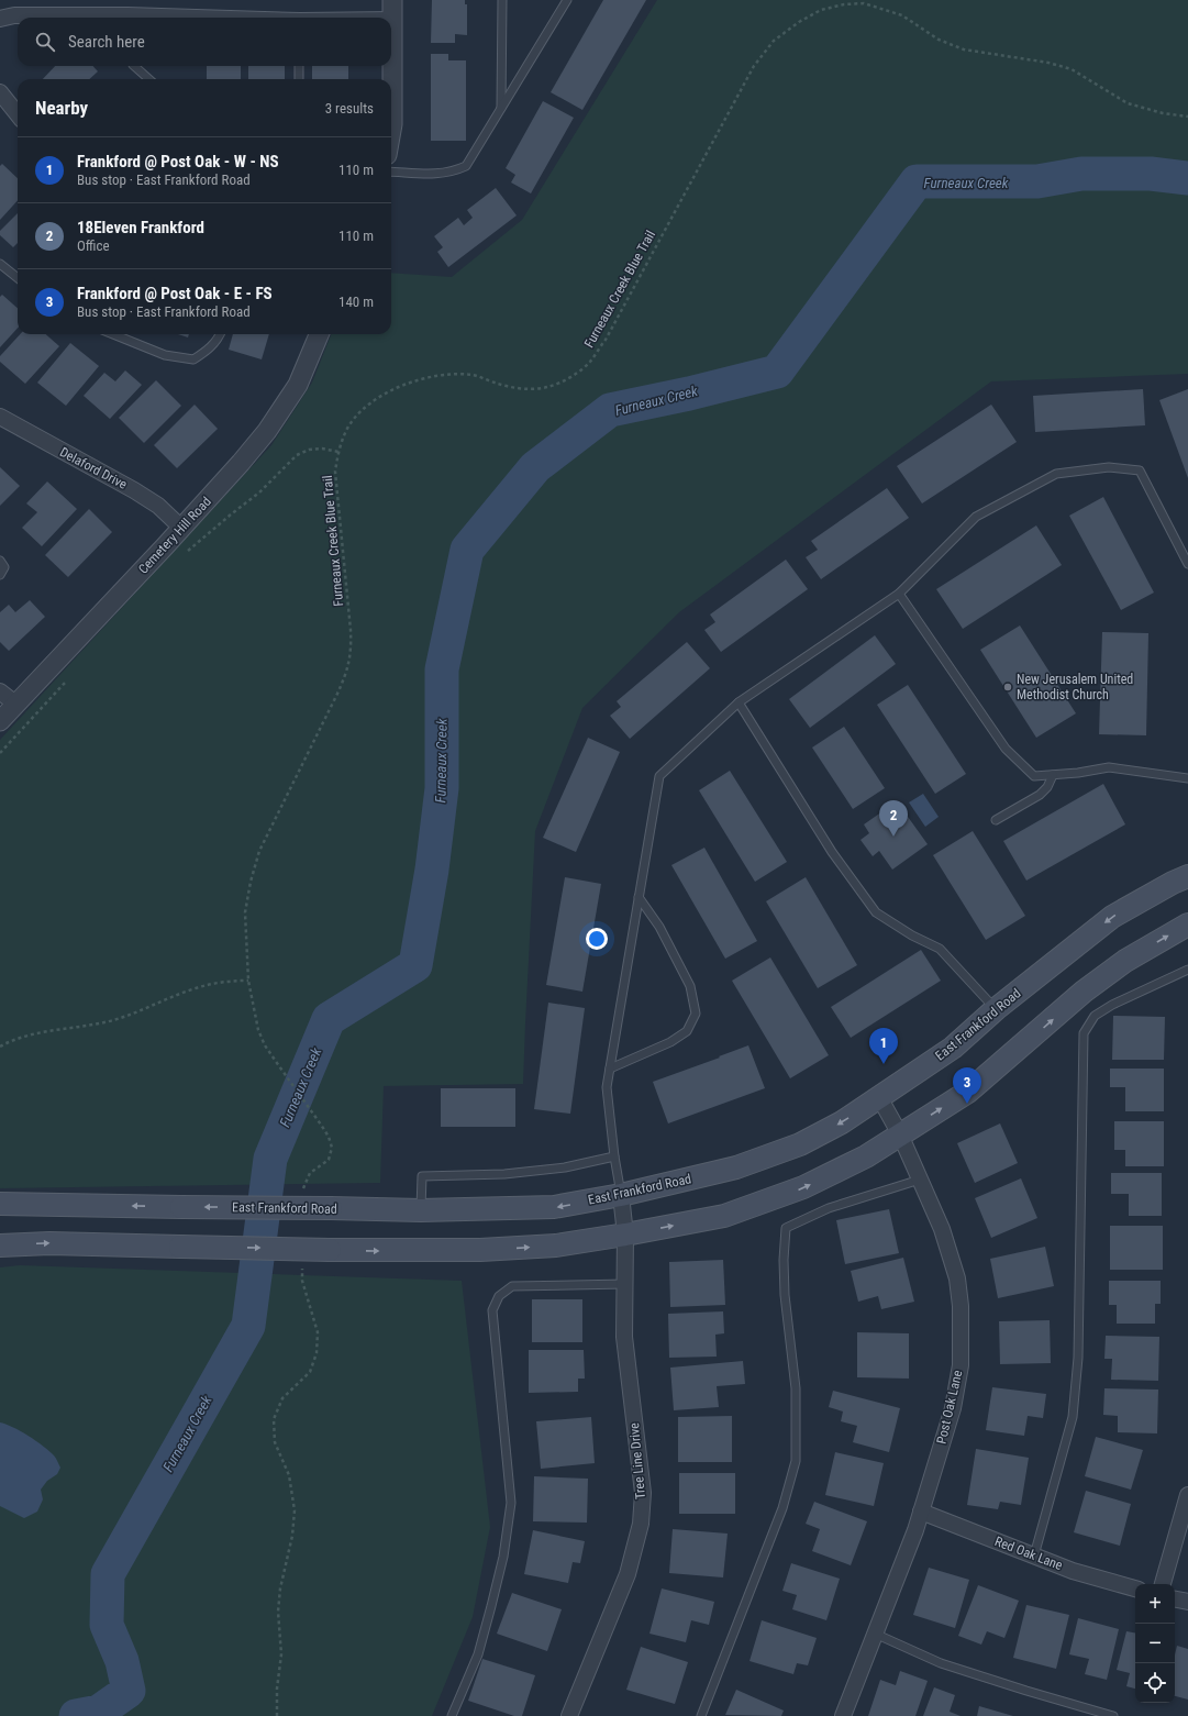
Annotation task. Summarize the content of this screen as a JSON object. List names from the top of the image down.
{
  "streets": {
    "main road": ["East Frankford Road"],
    "street": [
      "Delaford Drive",
      "Cemetery Hill Road",
      "Post Oak Lane",
      "Tree Line Drive",
      "Red Oak Lane"
    ],
    "path": ["Furneaux Creek Blue Trail"]
  },
  "crossings": [
    ["Delaford Drive", "Cemetery Hill Road"],
    ["East Frankford Road", "Post Oak Lane"],
    ["East Frankford Road", "Tree Line Drive"],
    ["Post Oak Lane", "Red Oak Lane"]
  ],
  "water": ["Furneaux Creek"],
  "places": ["New Jerusalem United Methodist Church"],
  "page": {
    "search": "Search here",
    "heading": ["Nearby", "3 results"],
    "list": [
      {
        "mark": "1",
        "name": "Frankford @ Post Oak - W - NS",
        "note": "Bus stop · East Frankford Road",
        "value": "110 m"
      },
      {
        "mark": "2",
        "name": "18Eleven Frankford",
        "note": "Office",
        "value": "110 m"
      },
      {
        "mark": "3",
        "name": "Frankford @ Post Oak - E - FS",
        "note": "Bus stop · East Frankford Road",
        "value": "140 m"
      }
    ],
    "pins": ["2", "1", "3"],
    "map_buttons": ["+", "−"]
  }
}
